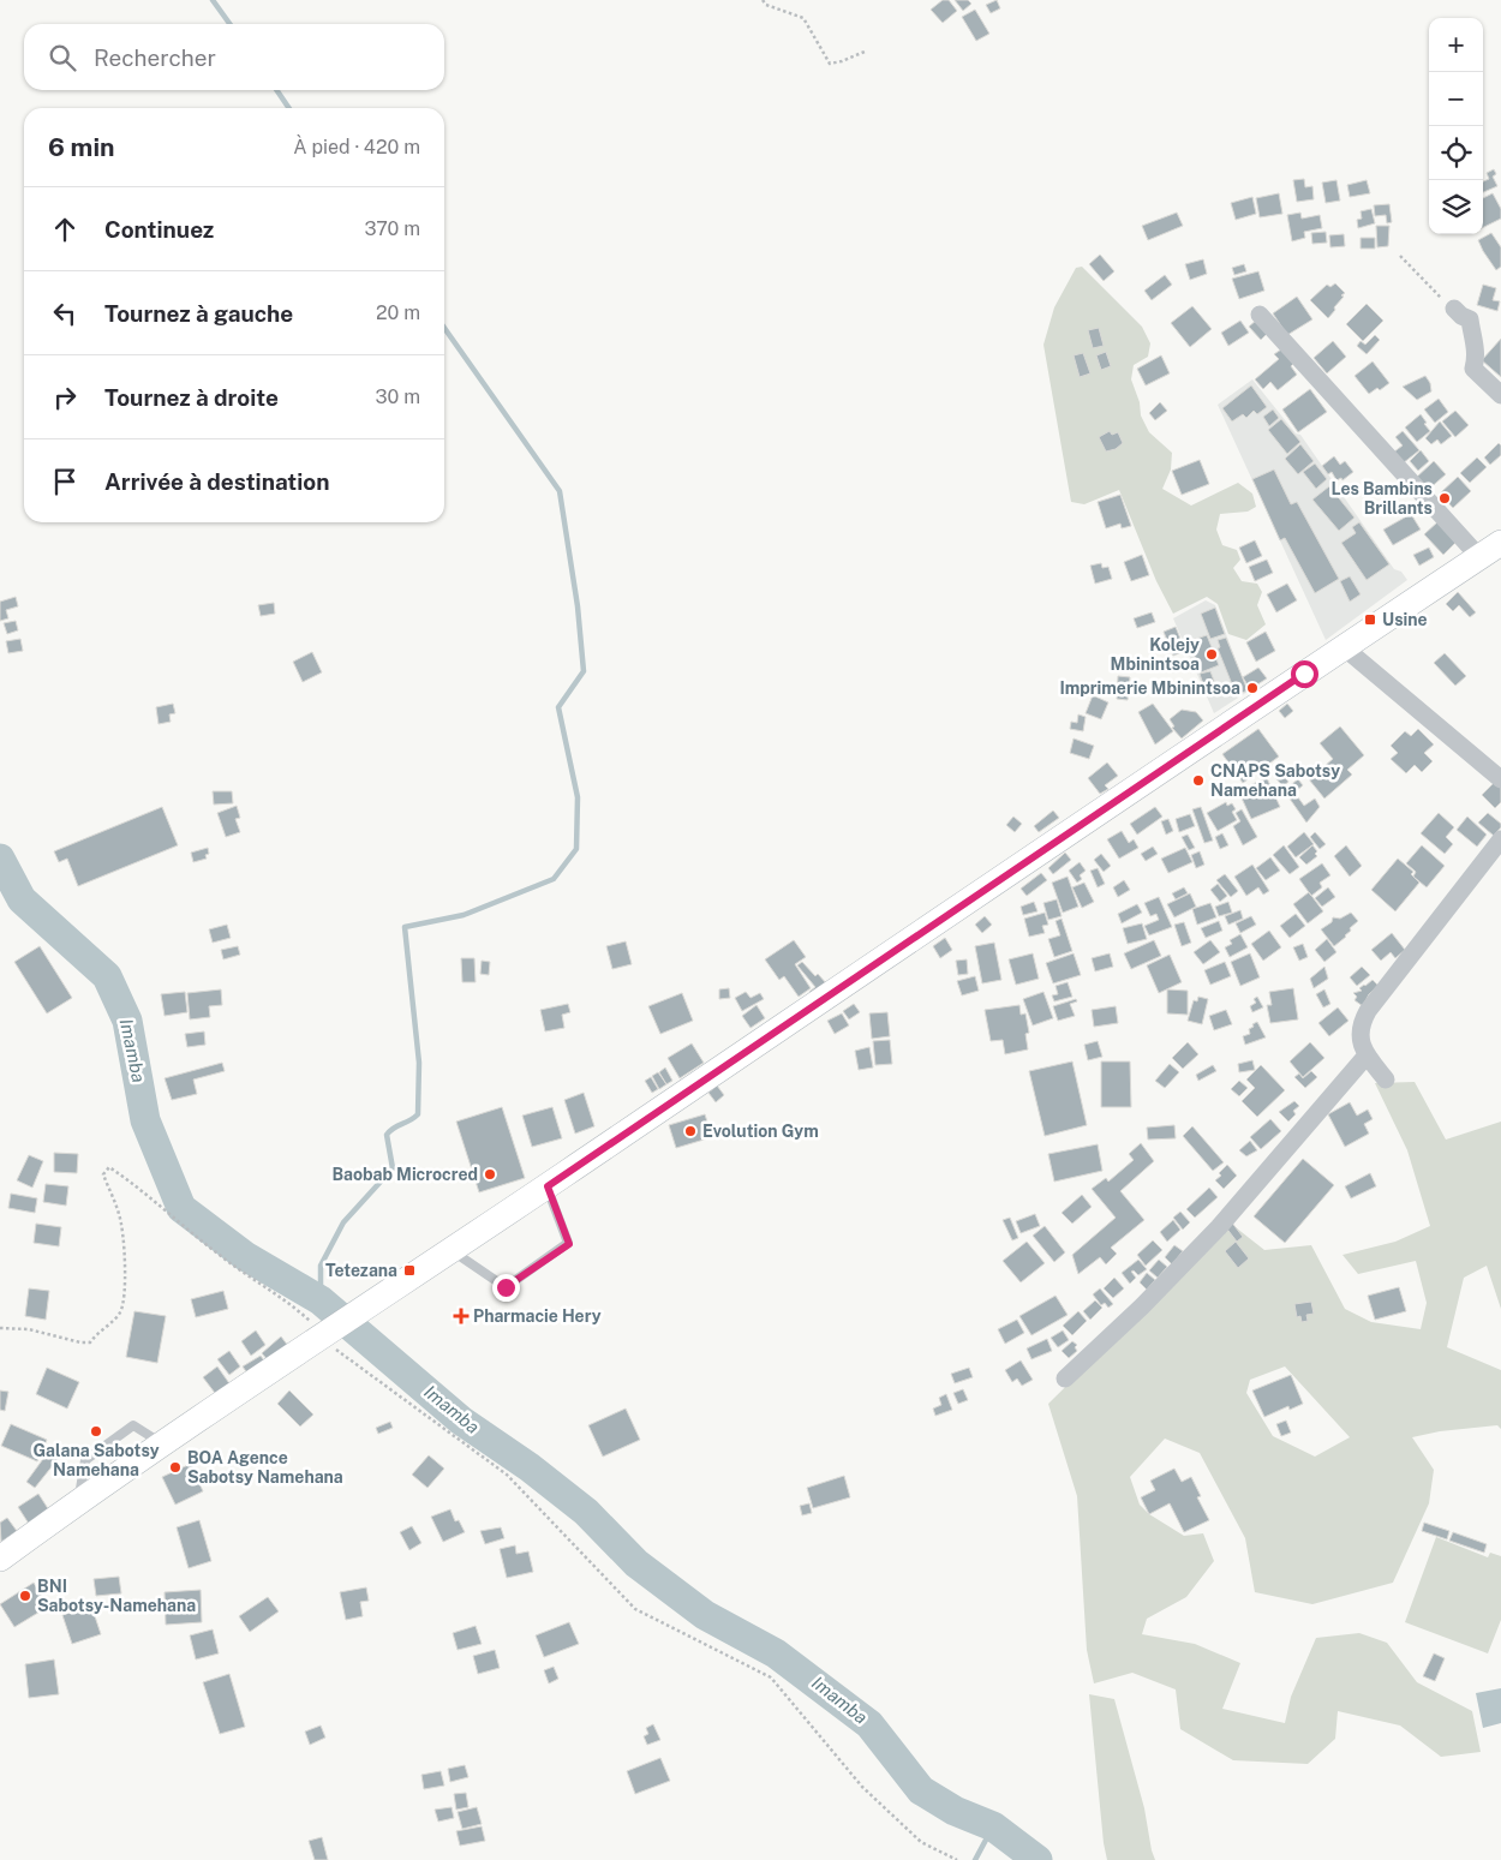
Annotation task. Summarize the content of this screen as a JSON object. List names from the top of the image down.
{
  "water": ["Imamba"],
  "places": {
    "other": [
      "Les Bambins Brillants",
      "Kolejy Mbinintsoa",
      "Imprimerie Mbinintsoa",
      "CNAPS Sabotsy Namehana",
      "Evolution Gym",
      "Baobab Microcred",
      "Galana Sabotsy Namehana",
      "BOA Agence Sabotsy Namehana",
      "BNI Sabotsy-Namehana"
    ],
    "transit": ["Usine", "Tetezana"],
    "health": ["Pharmacie Hery"]
  },
  "page": {
    "map_buttons": ["+", "−"],
    "search": "Rechercher",
    "heading": ["6 min", "À pied · 420 m"],
    "list": [
      ["Continuez", "370 m"],
      ["Tournez à gauche", "20 m"],
      ["Tournez à droite", "30 m"],
      "Arrivée à destination"
    ]
  }
}
